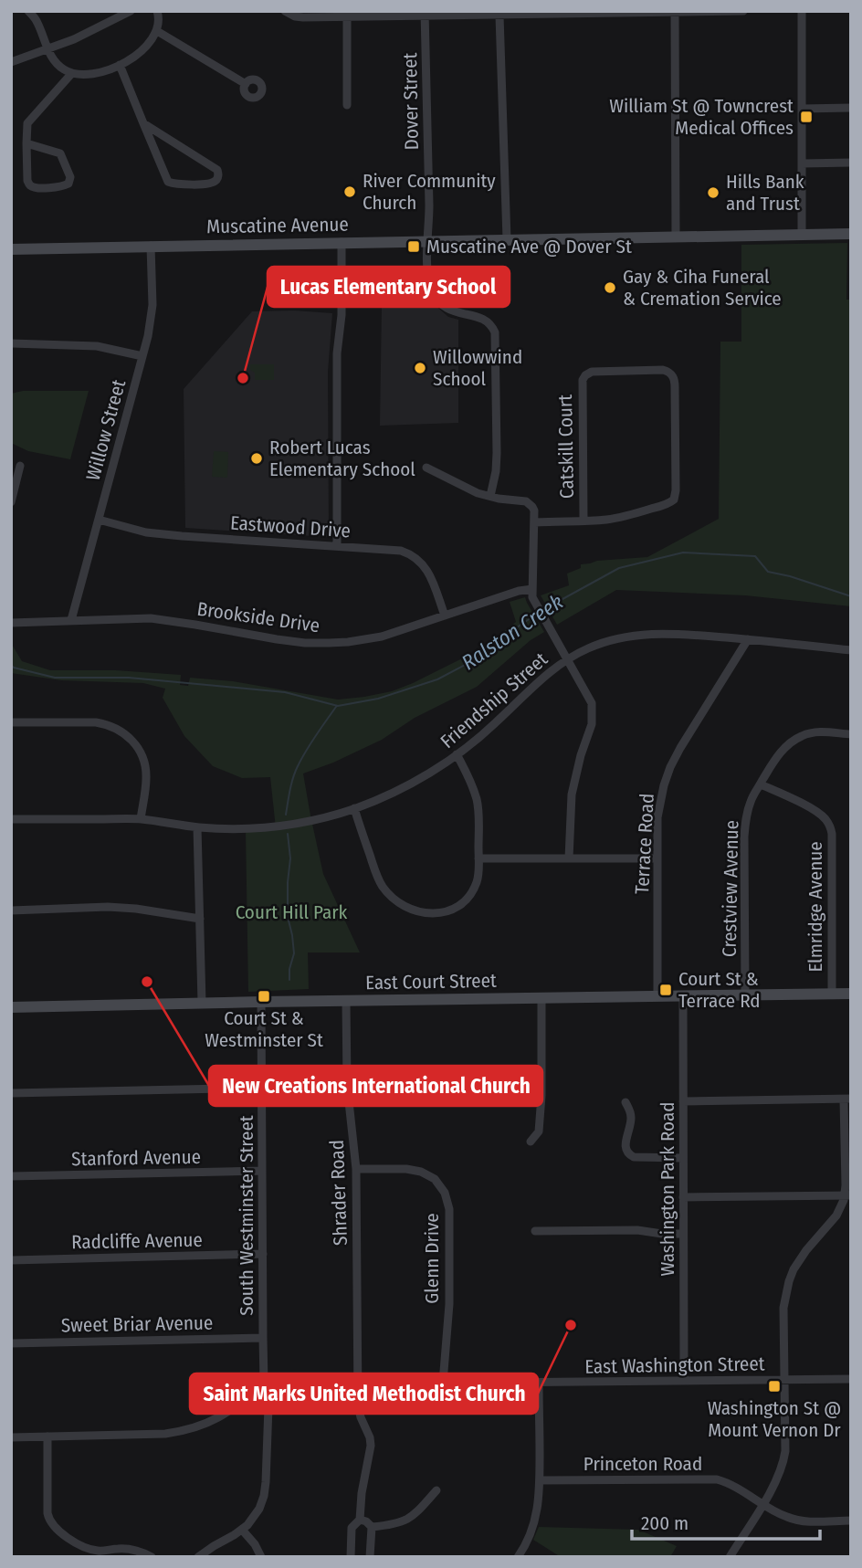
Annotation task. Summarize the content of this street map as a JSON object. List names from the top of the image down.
{
  "streets": {
    "main road": ["Muscatine Avenue", "East Court Street"],
    "street": [
      "Dover Street",
      "Willow Street",
      "Catskill Court",
      "Eastwood Drive",
      "Brookside Drive",
      "Friendship Street",
      "Terrace Road",
      "Crestview Avenue",
      "Elmridge Avenue",
      "Stanford Avenue",
      "Washington Park Road",
      "Shrader Road",
      "South Westminster Street",
      "Radcliffe Avenue",
      "Glenn Drive",
      "Sweet Briar Avenue",
      "East Washington Street",
      "Princeton Road"
    ]
  },
  "crossings": [
    ["Dover Street", "Muscatine Avenue"],
    ["Muscatine Avenue", "Willow Street"],
    ["Willow Street", "Eastwood Drive"],
    ["Willow Street", "Brookside Drive"],
    ["Eastwood Drive", "Brookside Drive"],
    ["Friendship Street", "Terrace Road"],
    ["Terrace Road", "East Court Street"],
    ["Crestview Avenue", "Elmridge Avenue"],
    ["Crestview Avenue", "East Court Street"],
    ["Elmridge Avenue", "East Court Street"],
    ["East Court Street", "Washington Park Road"],
    ["East Court Street", "Shrader Road"],
    ["East Court Street", "South Westminster Street"],
    ["Stanford Avenue", "South Westminster Street"],
    ["Washington Park Road", "East Washington Street"],
    ["Shrader Road", "Glenn Drive"],
    ["Shrader Road", "East Washington Street"],
    ["South Westminster Street", "Radcliffe Avenue"],
    ["South Westminster Street", "Sweet Briar Avenue"],
    ["South Westminster Street", "East Washington Street"],
    ["Glenn Drive", "East Washington Street"]
  ],
  "water": ["Ralston Creek"],
  "parks": ["Court Hill Park"],
  "places": {
    "transit": [
      "William St @ Towncrest Medical Offices",
      "Muscatine Ave @ Dover St",
      "Court St & Terrace Rd",
      "Court St & Westminster St",
      "Washington St @ Mount Vernon Dr"
    ],
    "other": [
      "River Community Church",
      "Hills Bank and Trust",
      "Gay & Ciha Funeral & Cremation Service",
      "Willowwind School",
      "Lucas Elementary School",
      "Robert Lucas Elementary School",
      "New Creations International Church",
      "Saint Marks United Methodist Church"
    ]
  },
  "scale_bar": "200 m"
}
